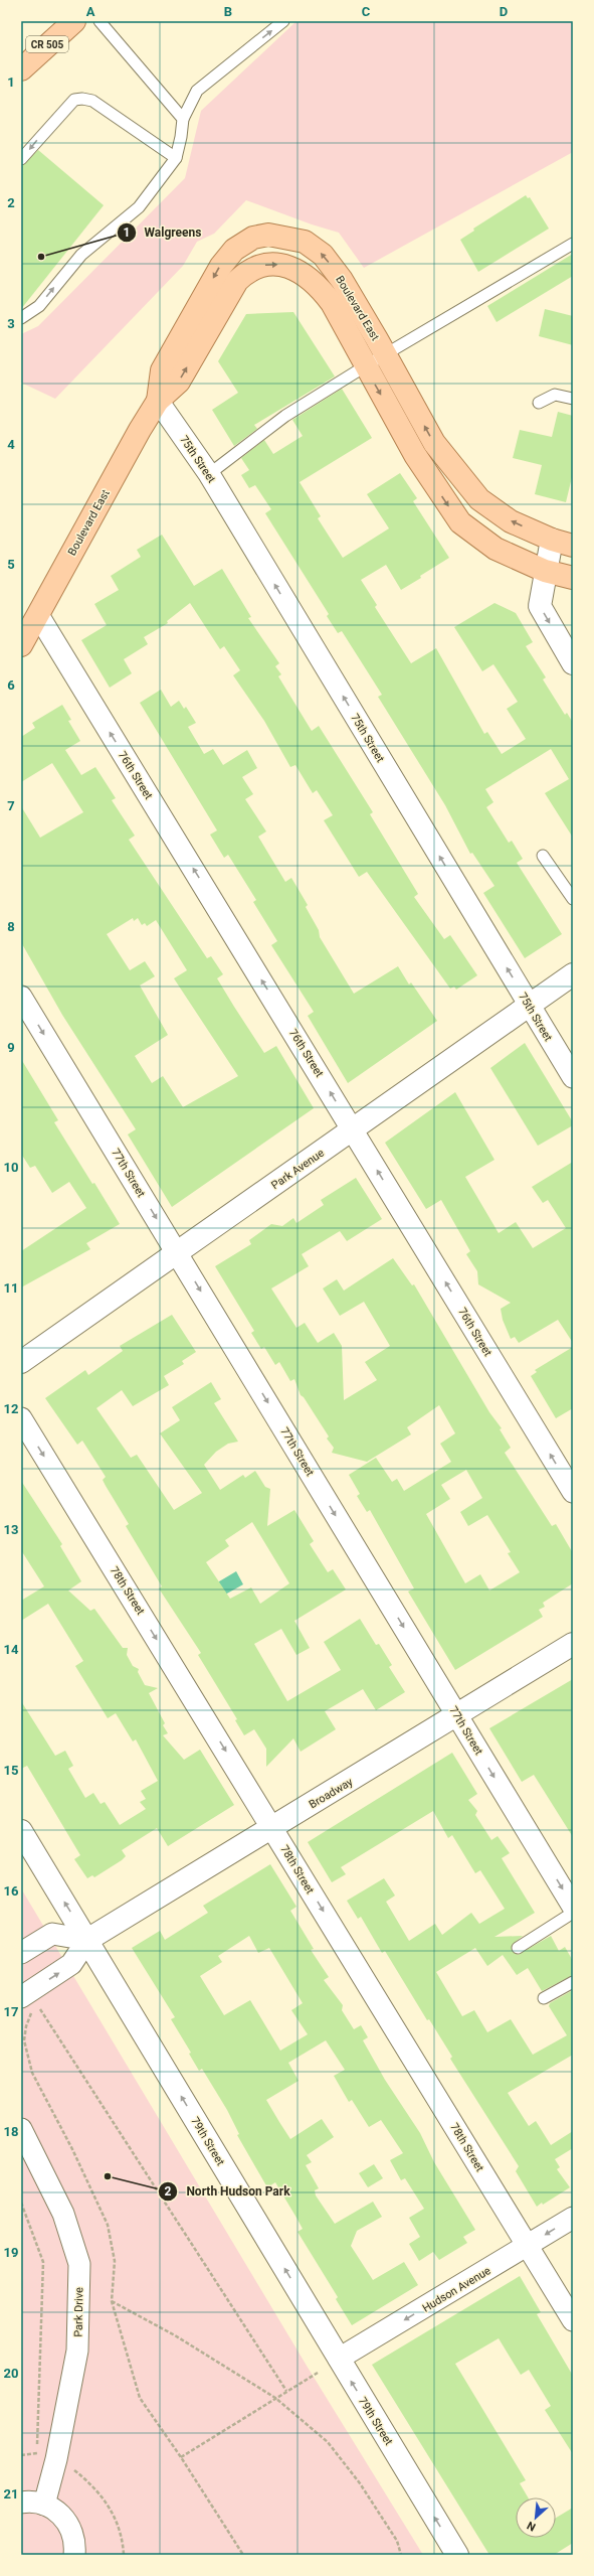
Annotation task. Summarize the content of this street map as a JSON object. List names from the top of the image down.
{
  "streets": {
    "main road": ["CR 505", "Boulevard East"],
    "street": [
      "75th Street",
      "76th Street",
      "Park Avenue",
      "77th Street",
      "78th Street",
      "Broadway",
      "79th Street",
      "Hudson Avenue",
      "Park Drive"
    ]
  },
  "crossings": [
    ["Boulevard East", "75th Street"],
    ["Boulevard East", "76th Street"],
    ["75th Street", "Park Avenue"],
    ["76th Street", "Park Avenue"],
    ["Park Avenue", "77th Street"],
    ["77th Street", "Broadway"],
    ["78th Street", "Broadway"],
    ["78th Street", "Hudson Avenue"],
    ["Broadway", "79th Street"],
    ["79th Street", "Hudson Avenue"]
  ],
  "one_way": [
    "75th Street",
    "76th Street",
    "77th Street",
    "78th Street",
    "79th Street",
    "Hudson Avenue"
  ],
  "places": ["Walgreens", "North Hudson Park"],
  "north": "bottom left",
  "grid": {
    "columns": [
      "A",
      "B",
      "C",
      "D"
    ],
    "rows": [
      "1",
      "2",
      "3",
      "4",
      "5",
      "6",
      "7",
      "8",
      "9",
      "10",
      "11",
      "12",
      "13",
      "14",
      "15",
      "16",
      "17",
      "18",
      "19",
      "20",
      "21"
    ]
  }
}
